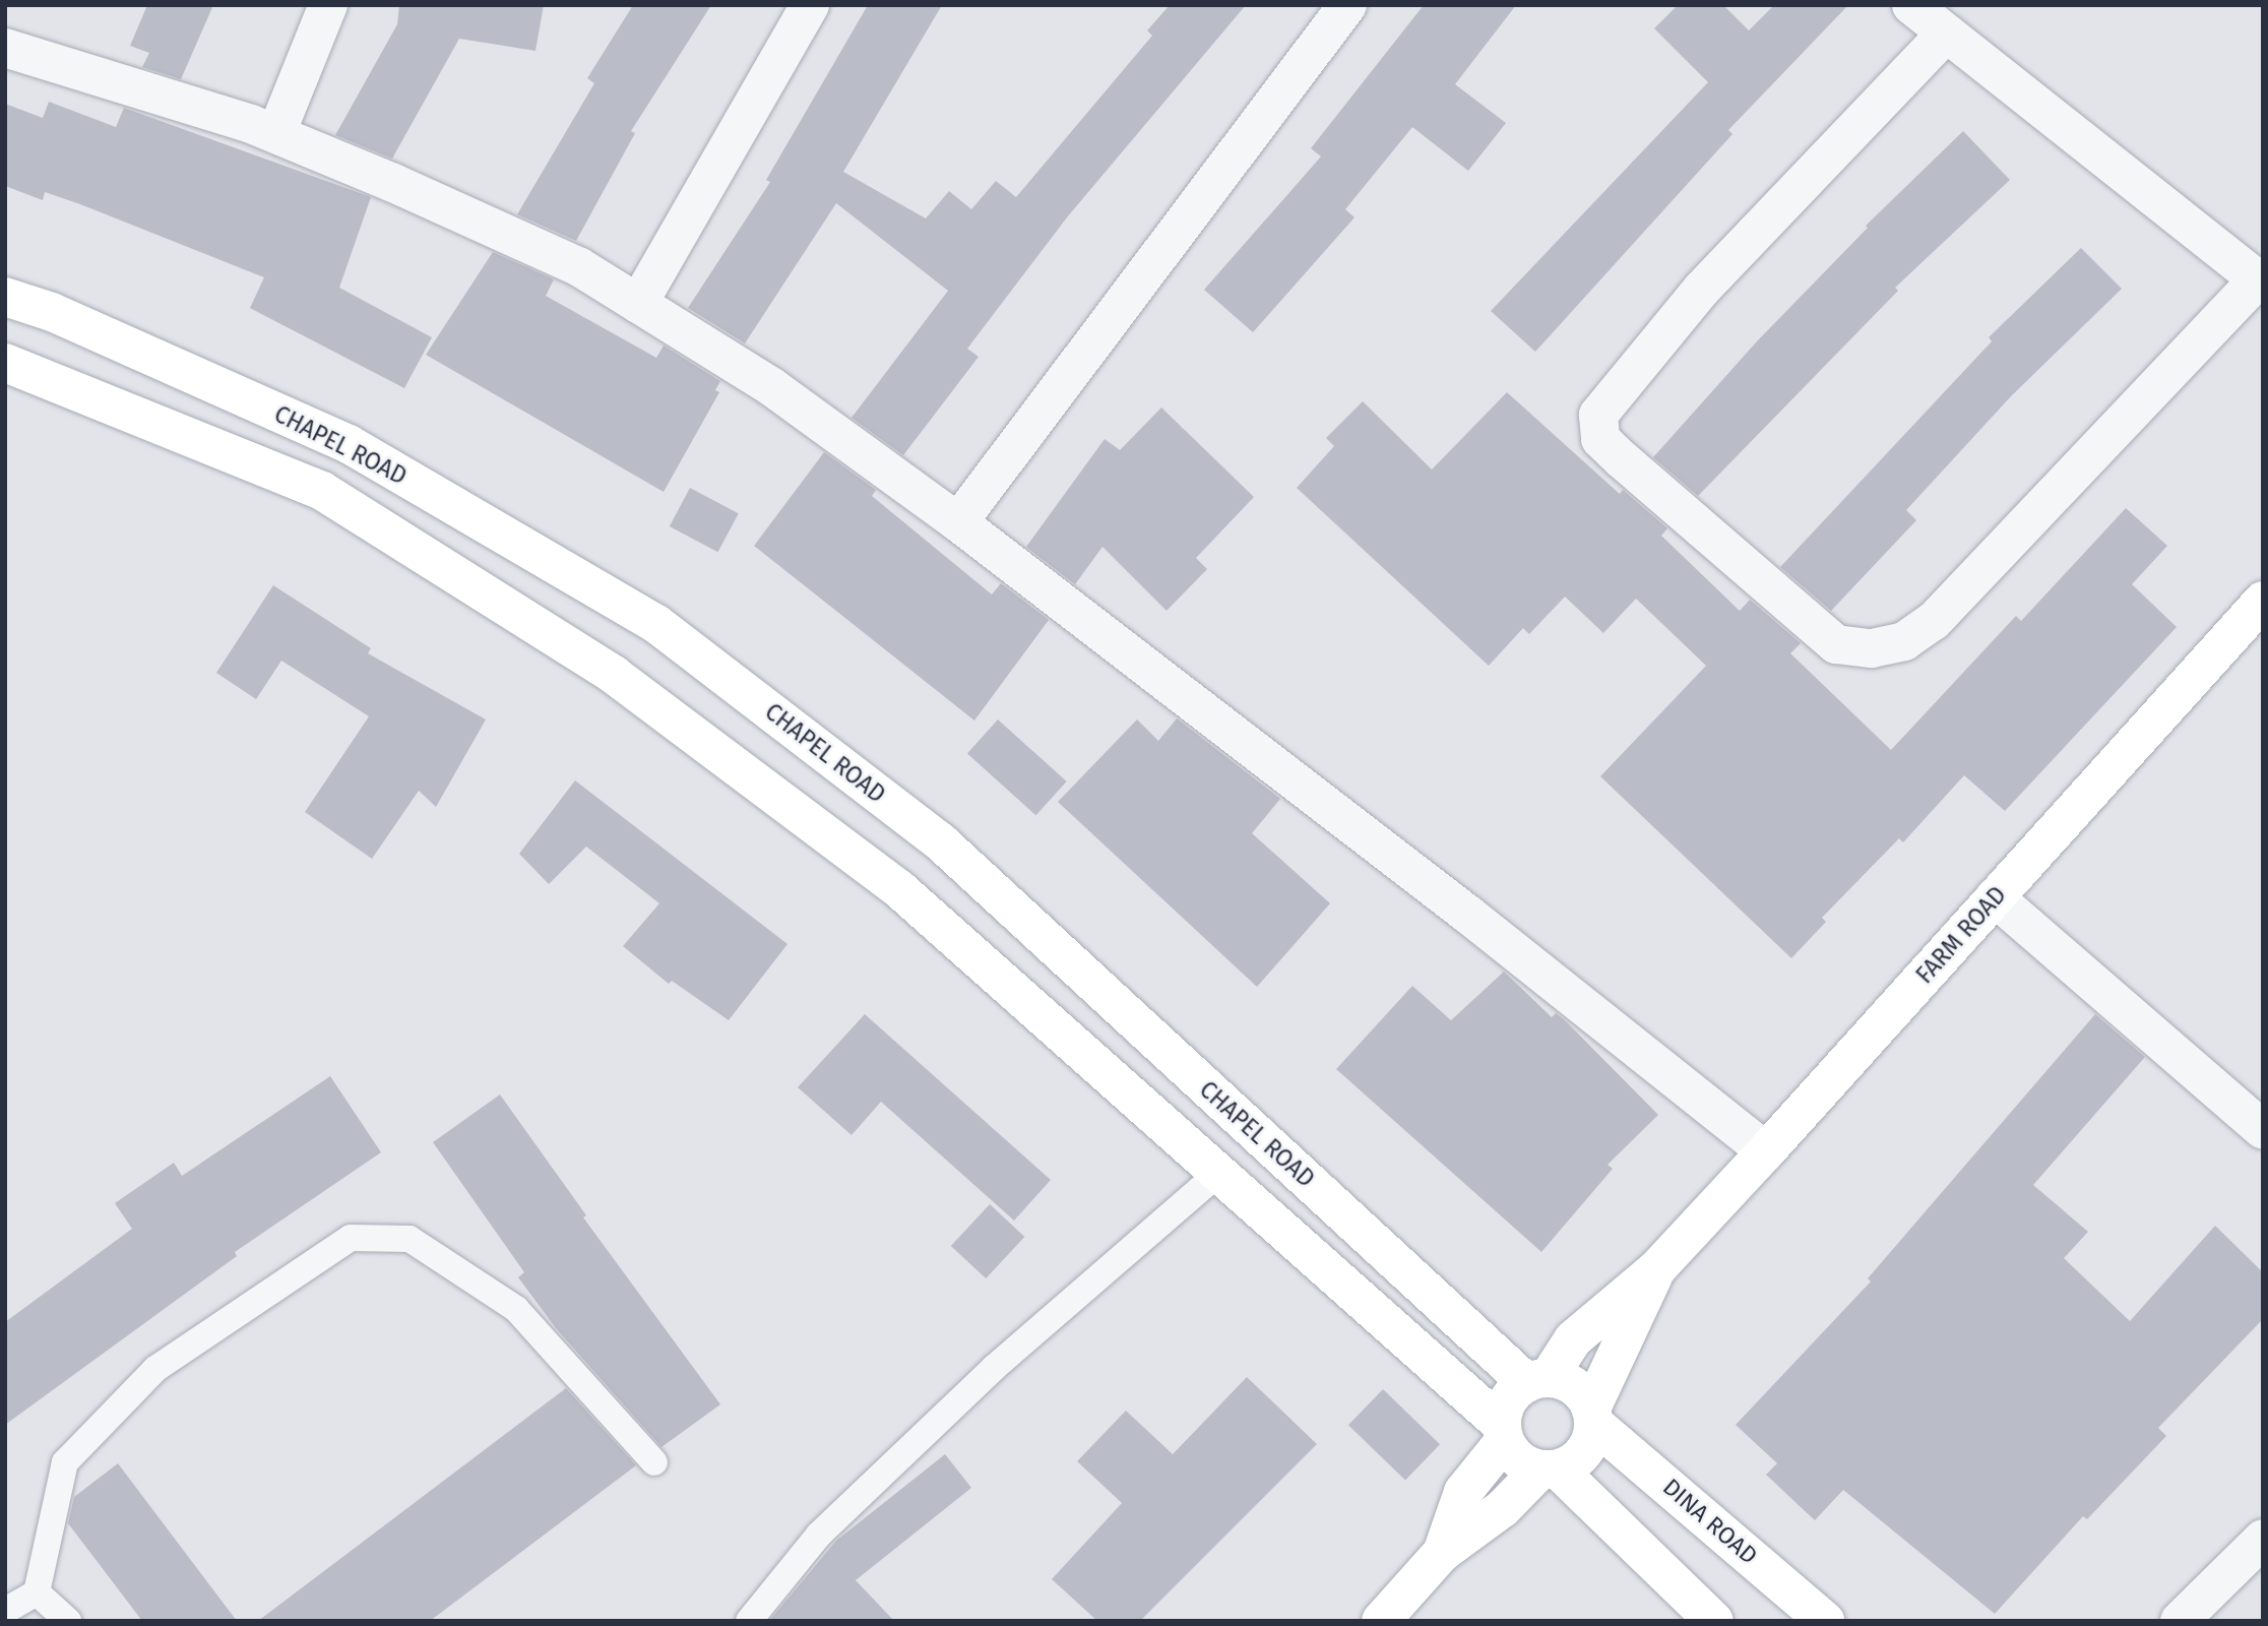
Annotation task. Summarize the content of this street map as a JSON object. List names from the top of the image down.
{
  "streets": {
    "street": ["CHAPEL ROAD", "FARM ROAD", "DINA ROAD"]
  },
  "crossings": [
    ["CHAPEL ROAD", "FARM ROAD"],
    ["CHAPEL ROAD", "DINA ROAD"],
    ["FARM ROAD", "DINA ROAD"]
  ]
}
